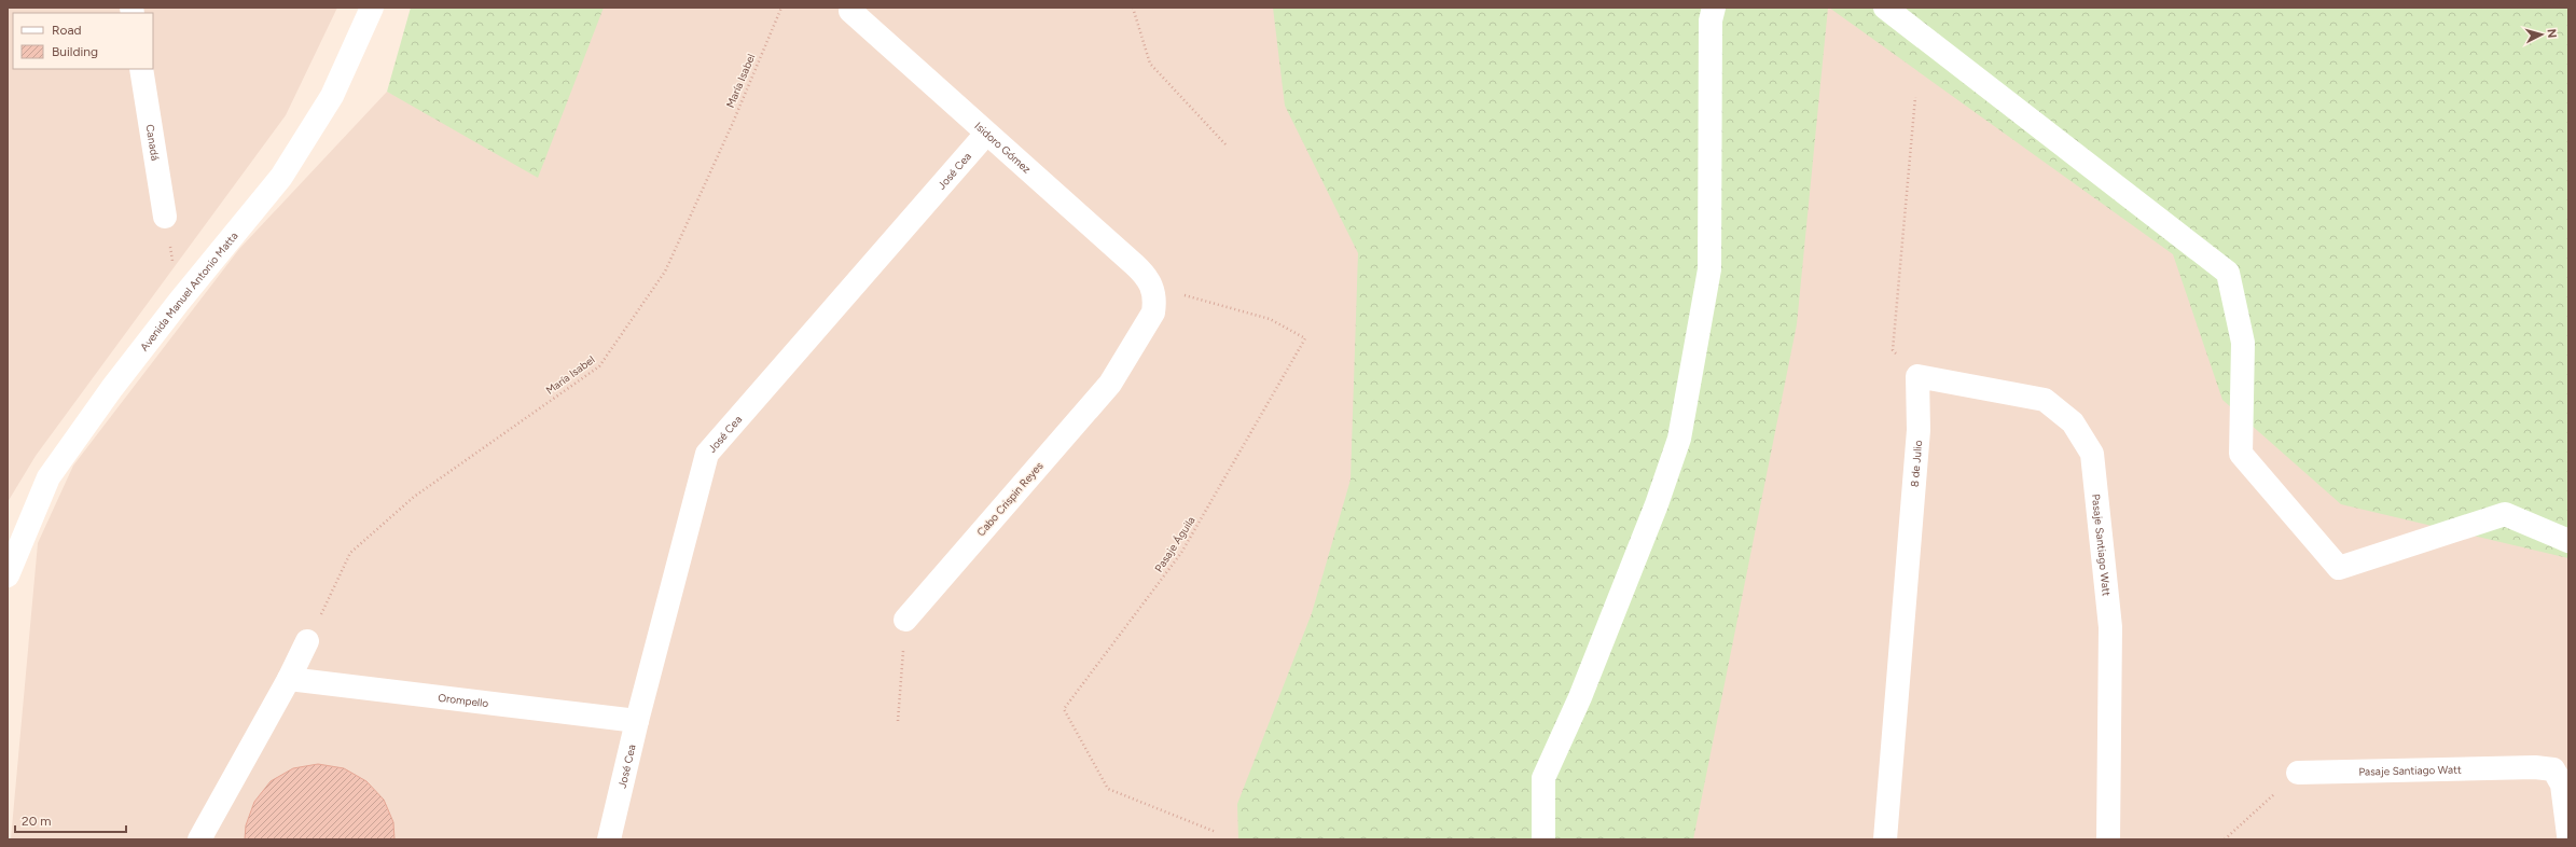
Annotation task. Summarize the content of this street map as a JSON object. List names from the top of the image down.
{
  "streets": {
    "street": [
      "Canadá",
      "Isidoro Gómez",
      "José Cea",
      "Avenida Manuel Antonio Matta",
      "8 de Julio",
      "Cabo Crispin Reyes",
      "Pasaje Santiago Watt",
      "Orompello"
    ],
    "path": ["María Isabel", "Pasaje Águila"]
  },
  "crossings": [
    ["Isidoro Gómez", "José Cea"],
    ["Isidoro Gómez", "Cabo Crispin Reyes"],
    ["Isidoro Gómez", "Pasaje Águila"],
    ["José Cea", "Orompello"],
    ["8 de Julio", "Pasaje Santiago Watt"],
    ["Cabo Crispin Reyes", "Pasaje Águila"]
  ],
  "legend": ["Road", "Building"],
  "scale_bar": "20 m",
  "north": "right"
}
